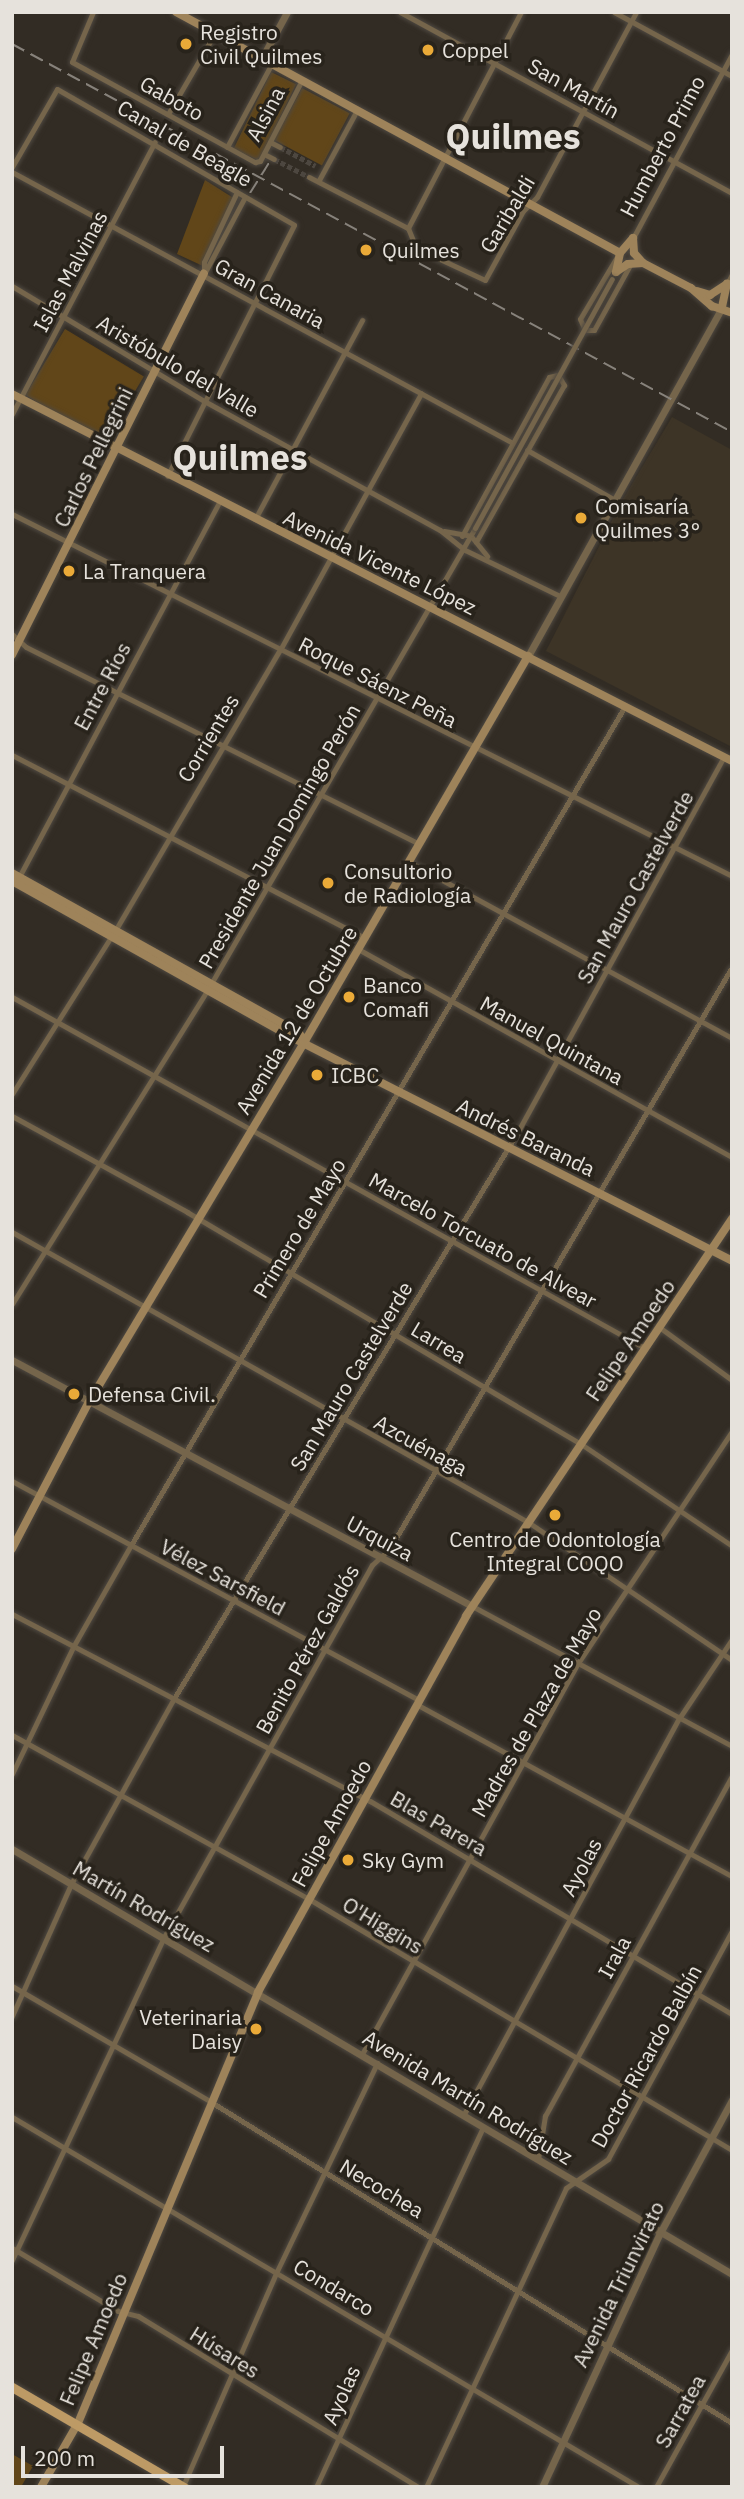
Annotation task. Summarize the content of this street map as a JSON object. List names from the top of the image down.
{
  "streets": {
    "main road": [
      "Humberto Primo",
      "Carlos Pellegrini",
      "Avenida Vicente López",
      "Avenida 12 de Octubre",
      "Andrés Baranda",
      "Felipe Amoedo"
    ],
    "street": [
      "San Martín",
      "Gaboto",
      "Alsina",
      "Canal de Beagle",
      "Garibaldi",
      "Islas Malvinas",
      "Gran Canaria",
      "Aristóbulo del Valle",
      "Roque Sáenz Peña",
      "Entre Ríos",
      "Corrientes",
      "Presidente Juan Domingo Perón",
      "San Mauro Castelverde",
      "Manuel Quintana",
      "Primero de Mayo",
      "Marcelo Torcuato de Alvear",
      "Larrea",
      "Azcuénaga",
      "Urquiza",
      "Vélez Sarsfield",
      "Benito Pérez Galdós",
      "Madres de Plaza de Mayo",
      "Blas Parera",
      "Ayolas",
      "Martín Rodríguez",
      "O'Higgins",
      "Irala",
      "Doctor Ricardo Balbín",
      "Avenida Martín Rodríguez",
      "Necochea",
      "Avenida Triunvirato",
      "Condarco",
      "Húsares",
      "Sarratea"
    ]
  },
  "crossings": [
    ["San Martín", "Humberto Primo"],
    ["San Martín", "Garibaldi"],
    ["Gaboto", "Alsina"],
    ["Canal de Beagle", "Islas Malvinas"],
    ["Canal de Beagle", "Gran Canaria"],
    ["Canal de Beagle", "Carlos Pellegrini"],
    ["Humberto Primo", "Presidente Juan Domingo Perón"],
    ["Islas Malvinas", "Gran Canaria"],
    ["Islas Malvinas", "Aristóbulo del Valle"],
    ["Islas Malvinas", "Avenida Vicente López"],
    ["Gran Canaria", "Carlos Pellegrini"],
    ["Gran Canaria", "Corrientes"],
    ["Aristóbulo del Valle", "Carlos Pellegrini"],
    ["Aristóbulo del Valle", "Corrientes"],
    ["Aristóbulo del Valle", "Presidente Juan Domingo Perón"],
    ["Aristóbulo del Valle", "Avenida 12 de Octubre"],
    ["Carlos Pellegrini", "Avenida Vicente López"],
    ["Carlos Pellegrini", "Roque Sáenz Peña"],
    ["Avenida Vicente López", "Entre Ríos"],
    ["Avenida Vicente López", "Corrientes"],
    ["Avenida Vicente López", "Presidente Juan Domingo Perón"],
    ["Avenida Vicente López", "San Mauro Castelverde"],
    ["Avenida Vicente López", "Avenida 12 de Octubre"],
    ["Avenida Vicente López", "Primero de Mayo"],
    ["Roque Sáenz Peña", "Entre Ríos"],
    ["Roque Sáenz Peña", "Corrientes"],
    ["Roque Sáenz Peña", "Presidente Juan Domingo Perón"],
    ["Roque Sáenz Peña", "San Mauro Castelverde"],
    ["Roque Sáenz Peña", "Avenida 12 de Octubre"],
    ["Roque Sáenz Peña", "Primero de Mayo"],
    ["Entre Ríos", "Andrés Baranda"],
    ["Corrientes", "Andrés Baranda"],
    ["Corrientes", "Marcelo Torcuato de Alvear"],
    ["Presidente Juan Domingo Perón", "Andrés Baranda"],
    ["Presidente Juan Domingo Perón", "Marcelo Torcuato de Alvear"],
    ["Presidente Juan Domingo Perón", "Larrea"],
    ["Presidente Juan Domingo Perón", "Azcuénaga"],
    ["San Mauro Castelverde", "Manuel Quintana"],
    ["San Mauro Castelverde", "Andrés Baranda"],
    ["San Mauro Castelverde", "Marcelo Torcuato de Alvear"],
    ["San Mauro Castelverde", "Larrea"],
    ["San Mauro Castelverde", "Azcuénaga"],
    ["San Mauro Castelverde", "Urquiza"],
    ["San Mauro Castelverde", "Vélez Sarsfield"],
    ["San Mauro Castelverde", "Blas Parera"],
    ["San Mauro Castelverde", "Martín Rodríguez"],
    ["San Mauro Castelverde", "O'Higgins"],
    ["San Mauro Castelverde", "Necochea"],
    ["Avenida 12 de Octubre", "Manuel Quintana"],
    ["Avenida 12 de Octubre", "Andrés Baranda"],
    ["Avenida 12 de Octubre", "Marcelo Torcuato de Alvear"],
    ["Avenida 12 de Octubre", "Larrea"],
    ["Avenida 12 de Octubre", "Azcuénaga"],
    ["Avenida 12 de Octubre", "Urquiza"],
    ["Avenida 12 de Octubre", "Vélez Sarsfield"],
    ["Manuel Quintana", "Primero de Mayo"],
    ["Manuel Quintana", "Benito Pérez Galdós"],
    ["Andrés Baranda", "Primero de Mayo"],
    ["Andrés Baranda", "Felipe Amoedo"],
    ["Andrés Baranda", "Benito Pérez Galdós"],
    ["Primero de Mayo", "Marcelo Torcuato de Alvear"],
    ["Primero de Mayo", "Larrea"],
    ["Primero de Mayo", "Azcuénaga"],
    ["Primero de Mayo", "Urquiza"],
    ["Primero de Mayo", "Vélez Sarsfield"],
    ["Primero de Mayo", "Blas Parera"],
    ["Primero de Mayo", "O'Higgins"],
    ["Marcelo Torcuato de Alvear", "Felipe Amoedo"],
    ["Marcelo Torcuato de Alvear", "Benito Pérez Galdós"],
    ["Felipe Amoedo", "Larrea"],
    ["Felipe Amoedo", "Azcuénaga"],
    ["Felipe Amoedo", "Urquiza"],
    ["Felipe Amoedo", "Vélez Sarsfield"],
    ["Felipe Amoedo", "Blas Parera"],
    ["Felipe Amoedo", "Martín Rodríguez"],
    ["Felipe Amoedo", "O'Higgins"],
    ["Felipe Amoedo", "Avenida Martín Rodríguez"],
    ["Felipe Amoedo", "Necochea"],
    ["Felipe Amoedo", "Condarco"],
    ["Felipe Amoedo", "Húsares"],
    ["Larrea", "Benito Pérez Galdós"],
    ["Larrea", "Madres de Plaza de Mayo"],
    ["Azcuénaga", "Benito Pérez Galdós"],
    ["Azcuénaga", "Madres de Plaza de Mayo"],
    ["Azcuénaga", "Ayolas"],
    ["Urquiza", "Benito Pérez Galdós"],
    ["Urquiza", "Madres de Plaza de Mayo"],
    ["Urquiza", "Ayolas"],
    ["Vélez Sarsfield", "Benito Pérez Galdós"],
    ["Vélez Sarsfield", "Madres de Plaza de Mayo"],
    ["Vélez Sarsfield", "Ayolas"],
    ["Vélez Sarsfield", "Irala"],
    ["Benito Pérez Galdós", "Blas Parera"],
    ["Benito Pérez Galdós", "Martín Rodríguez"],
    ["Benito Pérez Galdós", "O'Higgins"],
    ["Benito Pérez Galdós", "Necochea"],
    ["Benito Pérez Galdós", "Condarco"],
    ["Benito Pérez Galdós", "Húsares"],
    ["Madres de Plaza de Mayo", "Blas Parera"],
    ["Madres de Plaza de Mayo", "O'Higgins"],
    ["Madres de Plaza de Mayo", "Avenida Martín Rodríguez"],
    ["Blas Parera", "Ayolas"],
    ["Blas Parera", "Irala"],
    ["Blas Parera", "Doctor Ricardo Balbín"],
    ["Ayolas", "O'Higgins"],
    ["Ayolas", "Avenida Martín Rodríguez"],
    ["Ayolas", "Necochea"],
    ["Ayolas", "Condarco"],
    ["Ayolas", "Húsares"],
    ["Martín Rodríguez", "Avenida Martín Rodríguez"],
    ["O'Higgins", "Irala"],
    ["O'Higgins", "Doctor Ricardo Balbín"],
    ["O'Higgins", "Avenida Triunvirato"],
    ["Irala", "Avenida Martín Rodríguez"],
    ["Doctor Ricardo Balbín", "Avenida Martín Rodríguez"],
    ["Avenida Martín Rodríguez", "Avenida Triunvirato"],
    ["Necochea", "Avenida Triunvirato"],
    ["Necochea", "Sarratea"],
    ["Avenida Triunvirato", "Condarco"]
  ],
  "districts": ["Quilmes", "Quilmes"],
  "places": [
    "Registro Civil Quilmes",
    "Coppel",
    "Quilmes",
    "Comisaría Quilmes 3°",
    "La Tranquera",
    "Consultorio de Radiología",
    "Banco Comafi",
    "ICBC",
    "Defensa Civil.",
    "Centro de Odontología Integral COQO",
    "Sky Gym",
    "Veterinaria Daisy"
  ],
  "scale_bar": "200 m"
}
